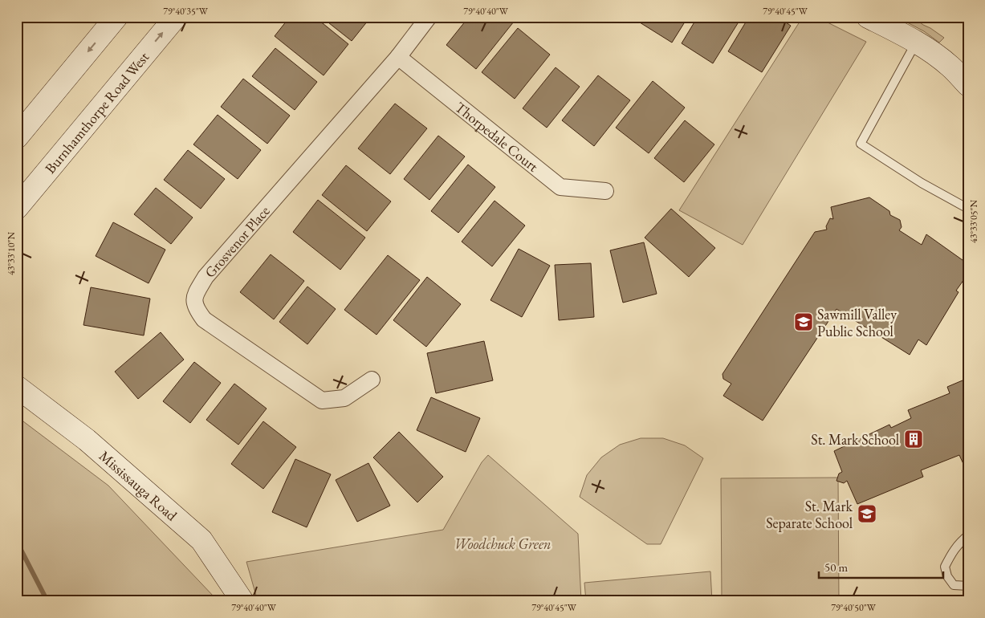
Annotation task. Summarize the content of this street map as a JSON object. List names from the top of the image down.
{
  "streets": {
    "main road": ["Burnhamthorpe Road West", "Mississauga Road"],
    "street": ["Thorpedale Court", "Grosvenor Place"]
  },
  "crossings": [
    ["Thorpedale Court", "Grosvenor Place"]
  ],
  "parks": ["Woodchuck Green"],
  "places": {
    "school or university": ["Sawmill Valley Public School", "St. Mark Separate School"],
    "building": ["St. Mark School"]
  },
  "scale_bar": "50 m",
  "coordinates": [
    "79°40'35\"W",
    "79°40'40\"W",
    "79°40'45\"W",
    "43°33'05\"N",
    "43°33'10\"N",
    "79°40'50\"W"
  ]
}
